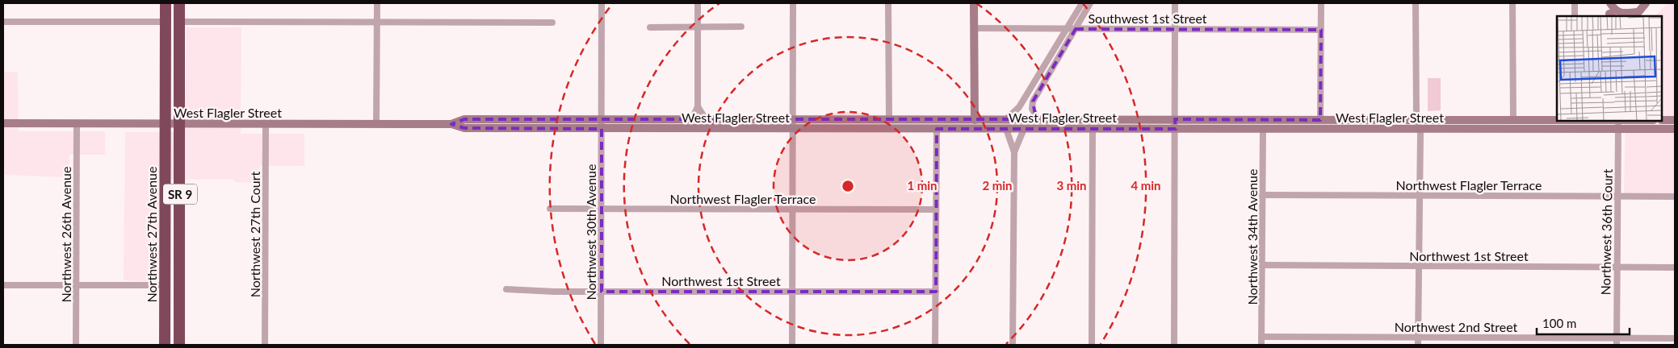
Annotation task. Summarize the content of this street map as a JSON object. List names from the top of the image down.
{
  "streets": {
    "highway": ["SR 9", "Northwest 27th Avenue"],
    "main road": ["West Flagler Street"],
    "street": [
      "Southwest 1st Street",
      "Northwest Flagler Terrace",
      "Northwest 30th Avenue",
      "Northwest 36th Court",
      "Northwest 26th Avenue",
      "Northwest 27th Court",
      "Northwest 34th Avenue",
      "Northwest 1st Street",
      "Northwest 2nd Street"
    ]
  },
  "crossings": [
    ["West Flagler Street", "SR 9"],
    ["West Flagler Street", "Northwest 30th Avenue"],
    ["West Flagler Street", "Northwest 36th Court"],
    ["West Flagler Street", "Northwest 26th Avenue"],
    ["West Flagler Street", "Northwest 27th Avenue"],
    ["West Flagler Street", "Northwest 27th Court"],
    ["West Flagler Street", "Northwest 34th Avenue"],
    ["Northwest Flagler Terrace", "Northwest 30th Avenue"],
    ["Northwest Flagler Terrace", "Northwest 36th Court"],
    ["Northwest Flagler Terrace", "Northwest 34th Avenue"],
    ["SR 9", "Northwest 27th Avenue"],
    ["Northwest 30th Avenue", "Northwest 1st Street"],
    ["Northwest 36th Court", "Northwest 1st Street"],
    ["Northwest 36th Court", "Northwest 2nd Street"],
    ["Northwest 34th Avenue", "Northwest 1st Street"],
    ["Northwest 34th Avenue", "Northwest 2nd Street"]
  ],
  "scale_bar": "100 m",
  "rings": [
    "1 min",
    "2 min",
    "3 min",
    "4 min"
  ]
}
